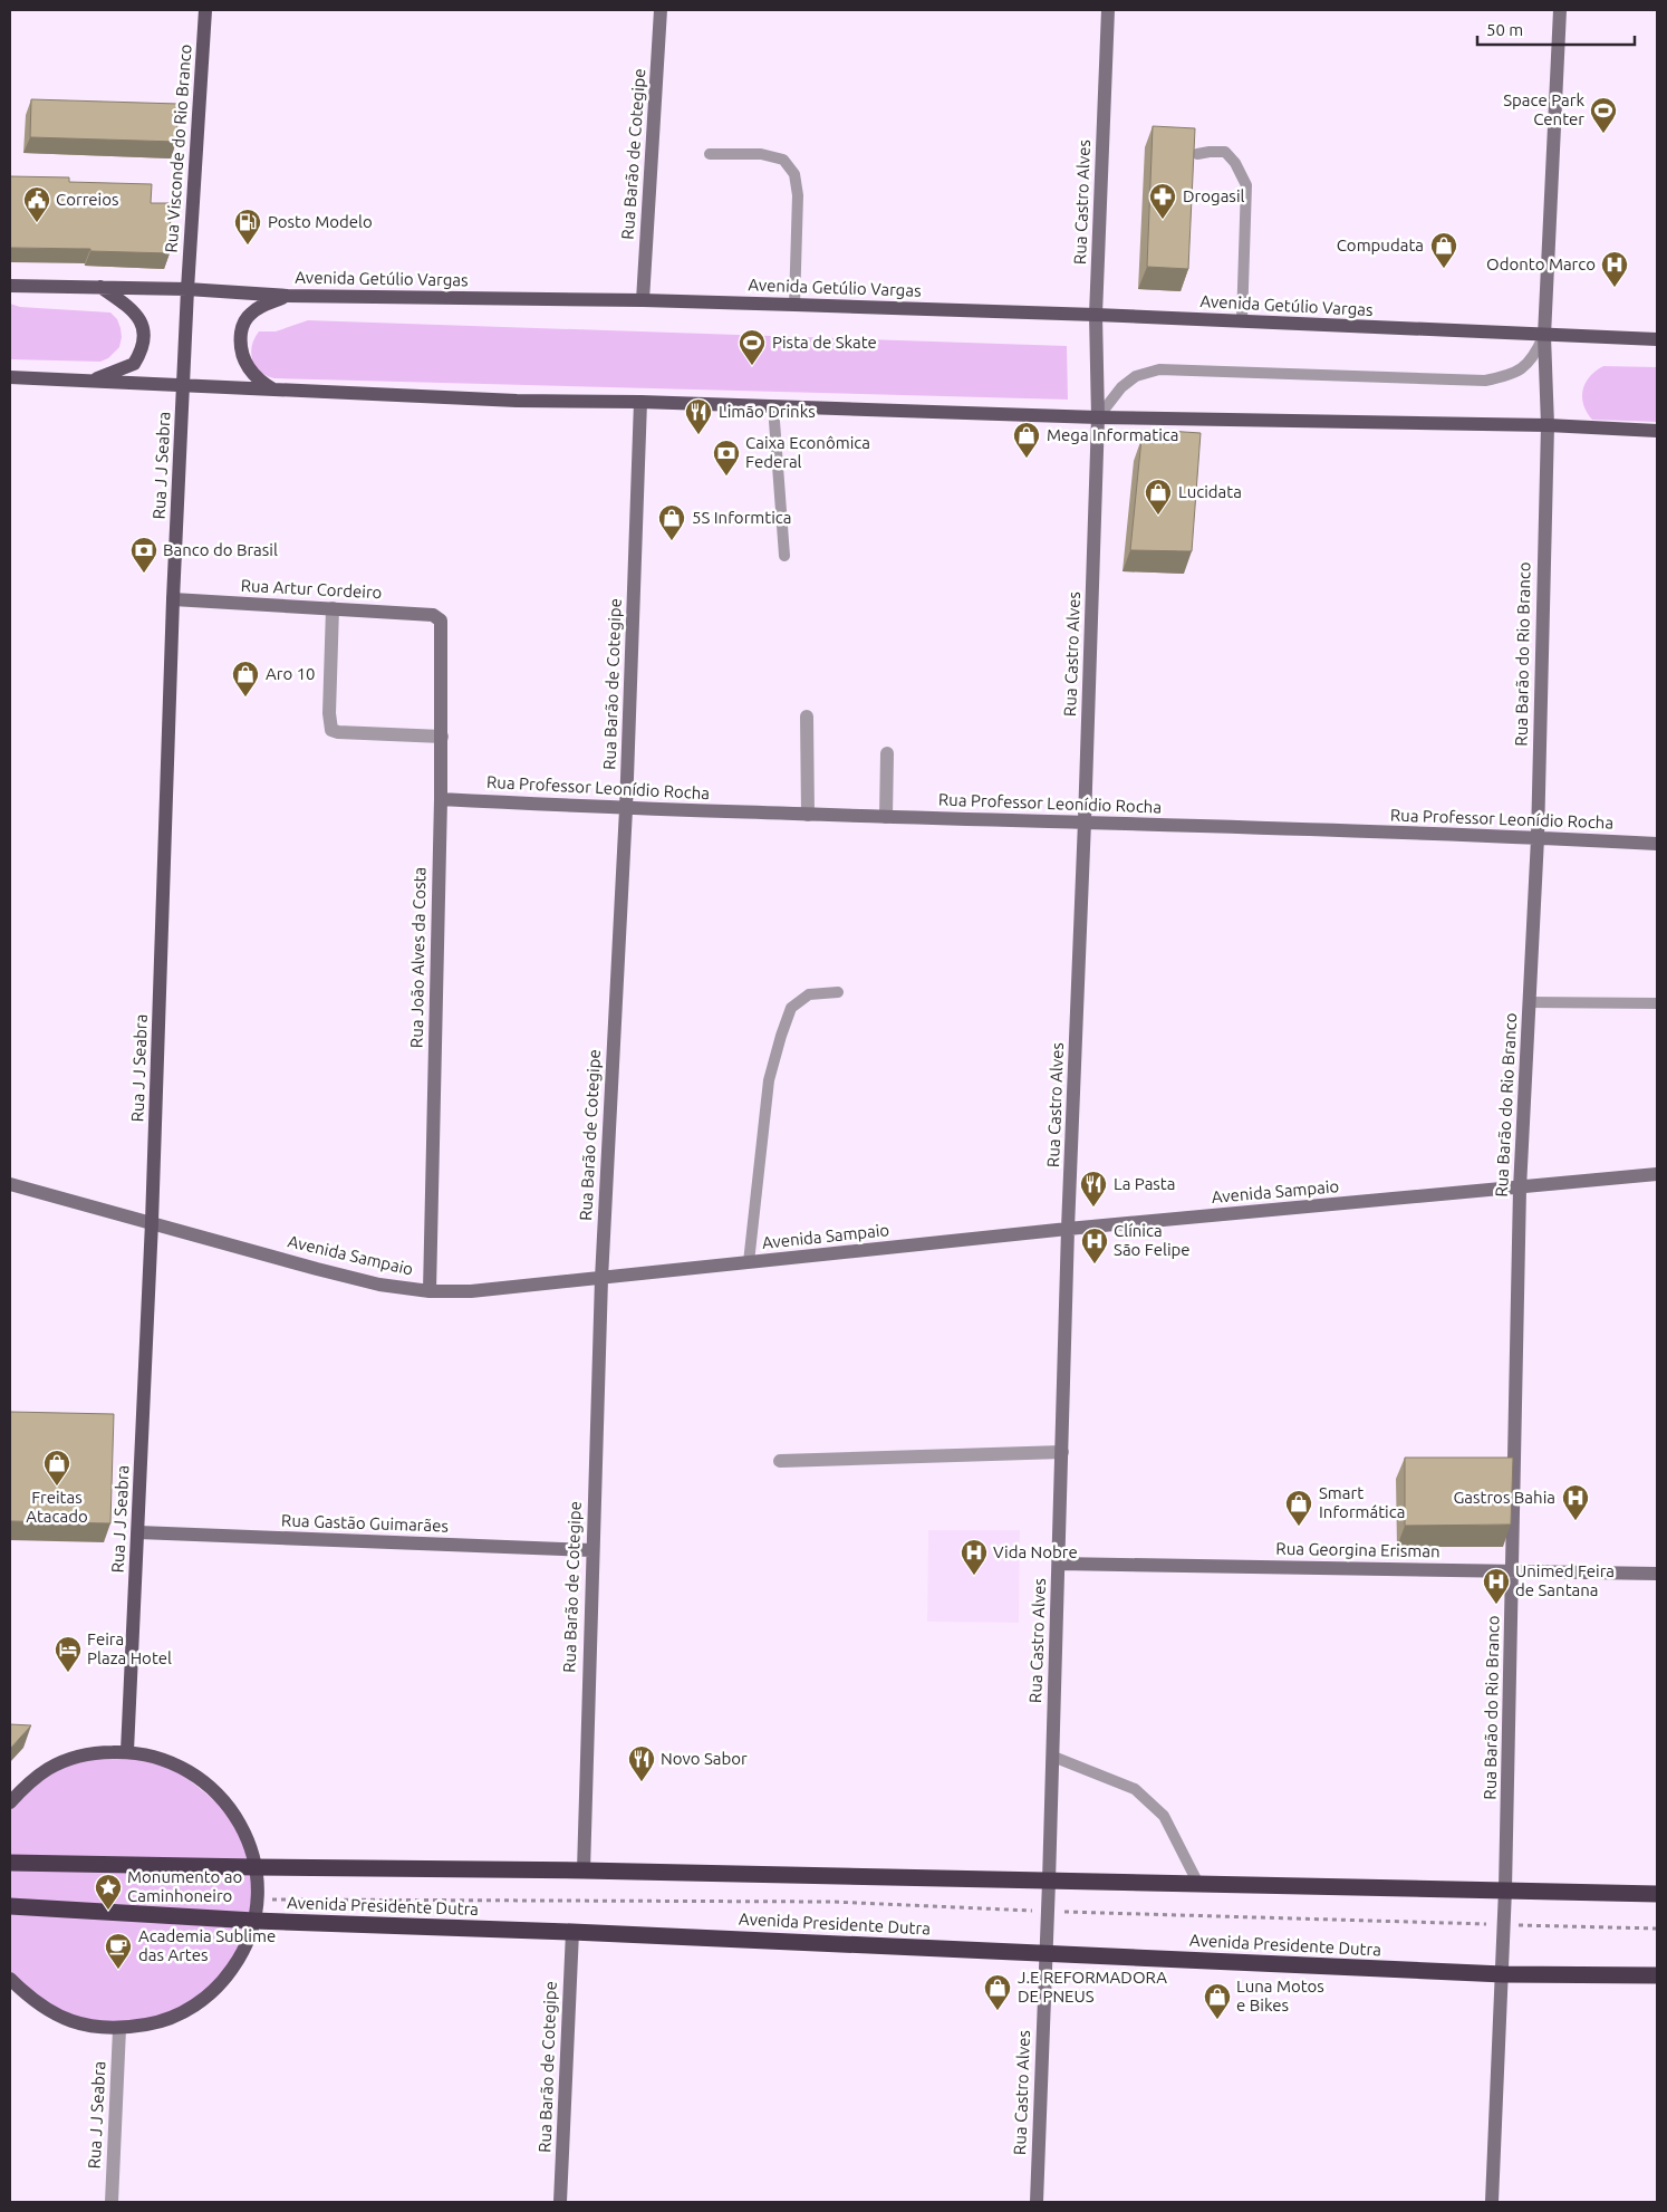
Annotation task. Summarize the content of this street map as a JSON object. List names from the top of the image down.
{
  "streets": {
    "highway": ["Avenida Presidente Dutra"],
    "main road": ["Rua Visconde do Rio Branco", "Avenida Getúlio Vargas", "Rua J J Seabra"],
    "street": [
      "Rua Barão de Cotegipe",
      "Rua Castro Alves",
      "Rua Artur Cordeiro",
      "Rua Barão do Rio Branco",
      "Rua Professor Leonídio Rocha",
      "Rua João Alves da Costa",
      "Avenida Sampaio",
      "Rua Gastão Guimarães",
      "Rua Georgina Erisman"
    ]
  },
  "crossings": [
    ["Rua Visconde do Rio Branco", "Avenida Getúlio Vargas"],
    ["Rua Visconde do Rio Branco", "Rua J J Seabra"],
    ["Rua Barão de Cotegipe", "Avenida Getúlio Vargas"],
    ["Rua Barão de Cotegipe", "Rua Professor Leonídio Rocha"],
    ["Rua Barão de Cotegipe", "Avenida Sampaio"],
    ["Rua Barão de Cotegipe", "Rua Gastão Guimarães"],
    ["Rua Barão de Cotegipe", "Avenida Presidente Dutra"],
    ["Rua Castro Alves", "Avenida Getúlio Vargas"],
    ["Rua Castro Alves", "Rua Professor Leonídio Rocha"],
    ["Rua Castro Alves", "Avenida Sampaio"],
    ["Rua Castro Alves", "Rua Georgina Erisman"],
    ["Rua Castro Alves", "Avenida Presidente Dutra"],
    ["Avenida Getúlio Vargas", "Rua Barão do Rio Branco"],
    ["Rua J J Seabra", "Rua Artur Cordeiro"],
    ["Rua J J Seabra", "Avenida Sampaio"],
    ["Rua J J Seabra", "Rua Gastão Guimarães"],
    ["Rua Artur Cordeiro", "Rua João Alves da Costa"],
    ["Rua Barão do Rio Branco", "Rua Professor Leonídio Rocha"],
    ["Rua Barão do Rio Branco", "Avenida Sampaio"],
    ["Rua Barão do Rio Branco", "Rua Georgina Erisman"],
    ["Rua Barão do Rio Branco", "Avenida Presidente Dutra"],
    ["Rua Professor Leonídio Rocha", "Rua João Alves da Costa"],
    ["Rua João Alves da Costa", "Avenida Sampaio"]
  ],
  "places": {
    "sports": ["Space Park Center", "Pista de Skate"],
    "pharmacy": ["Drogasil"],
    "public building": ["Correios"],
    "fuel station": ["Posto Modelo"],
    "shop": [
      "Compudata",
      "Mega Informatica",
      "Lucidata",
      "5S Informtica",
      "Aro 10",
      "Freitas Atacado",
      "Smart Informática",
      "J.E REFORMADORA DE PNEUS",
      "Luna Motos e Bikes"
    ],
    "hospital": [
      "Odonto Marco",
      "Clínica São Felipe",
      "Gastros Bahia",
      "Vida Nobre",
      "Unimed Feira de Santana"
    ],
    "restaurant": ["Limão Drinks", "La Pasta", "Novo Sabor"],
    "bank": ["Caixa Econômica Federal", "Banco do Brasil"],
    "hotel": ["Feira Plaza Hotel"],
    "place": ["Monumento ao Caminhoneiro"],
    "cafe": ["Academia Sublime das Artes"]
  },
  "scale_bar": "50 m"
}
